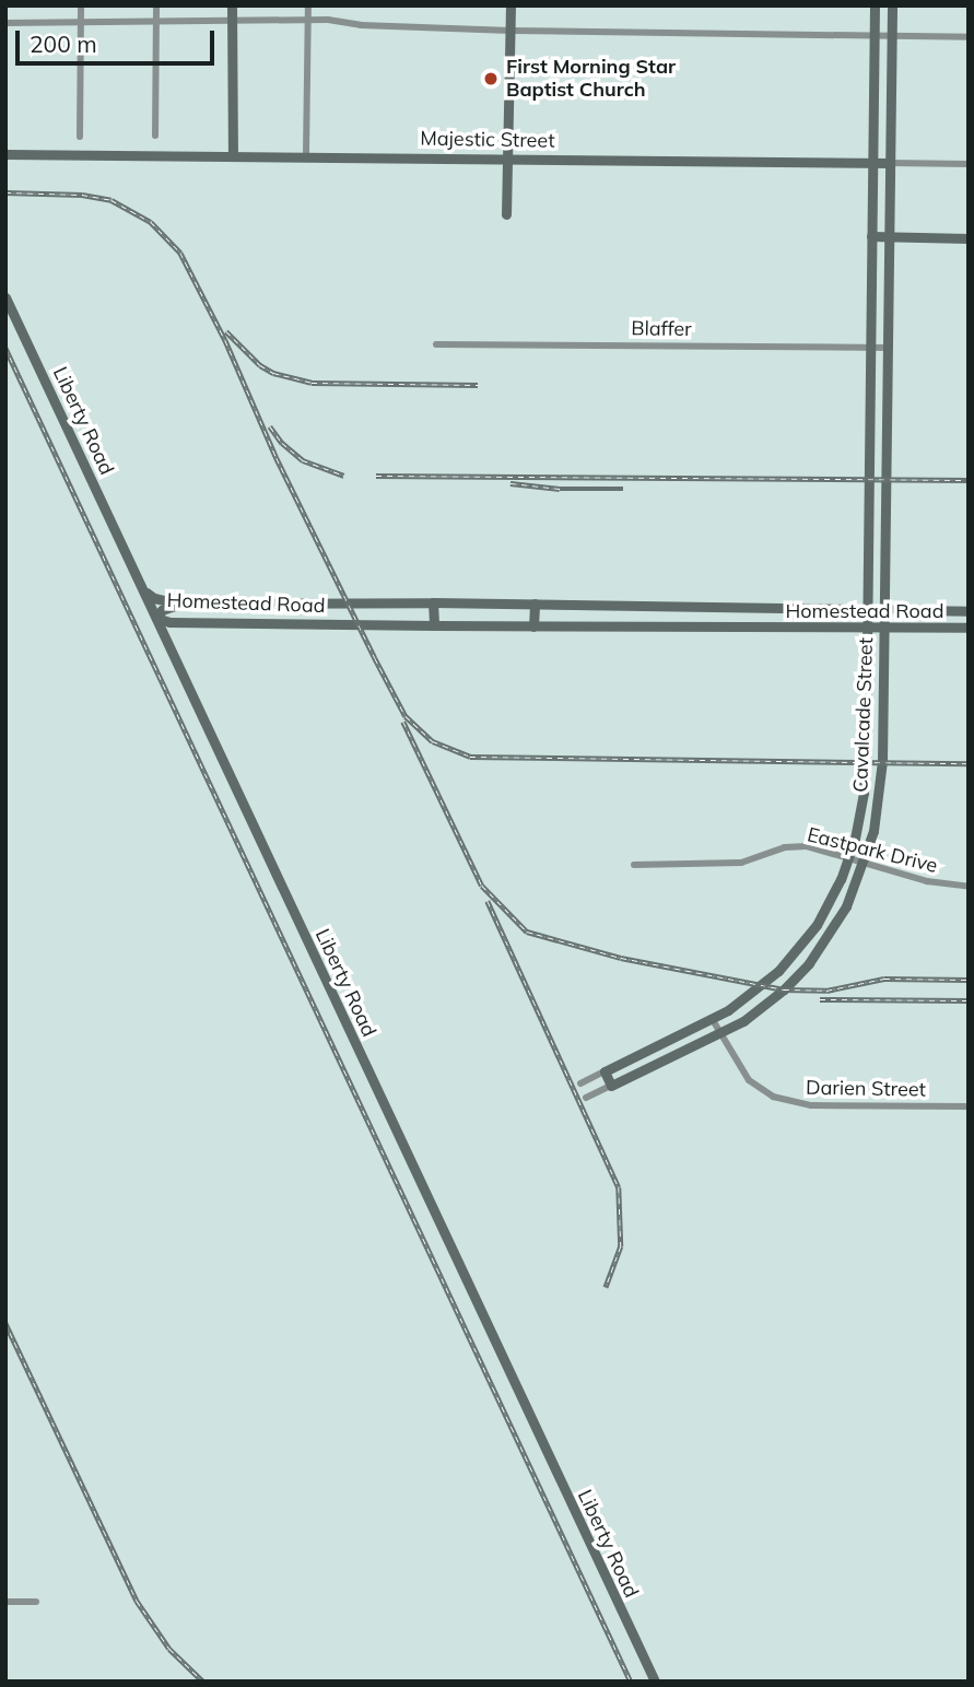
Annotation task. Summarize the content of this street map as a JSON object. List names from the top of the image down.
{
  "streets": {
    "main road": [
      "Majestic Street",
      "Liberty Road",
      "Homestead Road",
      "Cavalcade Street"
    ],
    "street": ["Blaffer", "Eastpark Drive", "Darien Street"]
  },
  "crossings": [
    ["Majestic Street", "Cavalcade Street"],
    ["Blaffer", "Cavalcade Street"],
    ["Liberty Road", "Homestead Road"],
    ["Homestead Road", "Cavalcade Street"],
    ["Cavalcade Street", "Eastpark Drive"],
    ["Cavalcade Street", "Darien Street"]
  ],
  "places": ["First Morning Star Baptist Church"],
  "scale_bar": "200 m"
}
